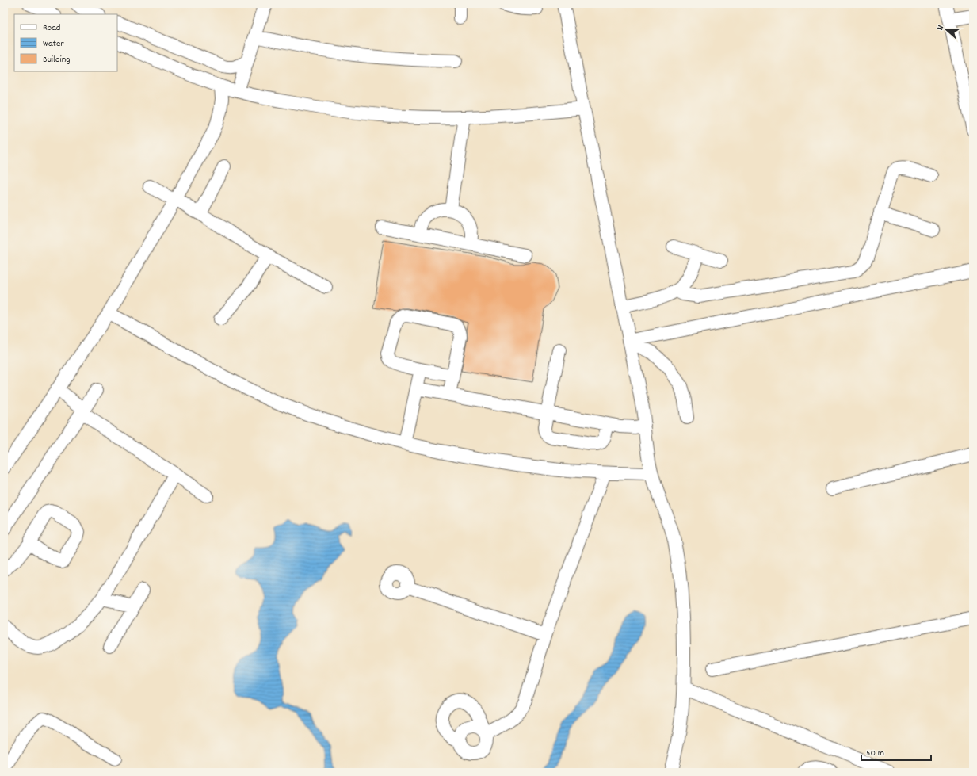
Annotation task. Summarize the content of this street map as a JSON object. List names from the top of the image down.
{
  "legend": ["Road", "Water", "Building"],
  "scale_bar": "50 m",
  "north": "left"
}
